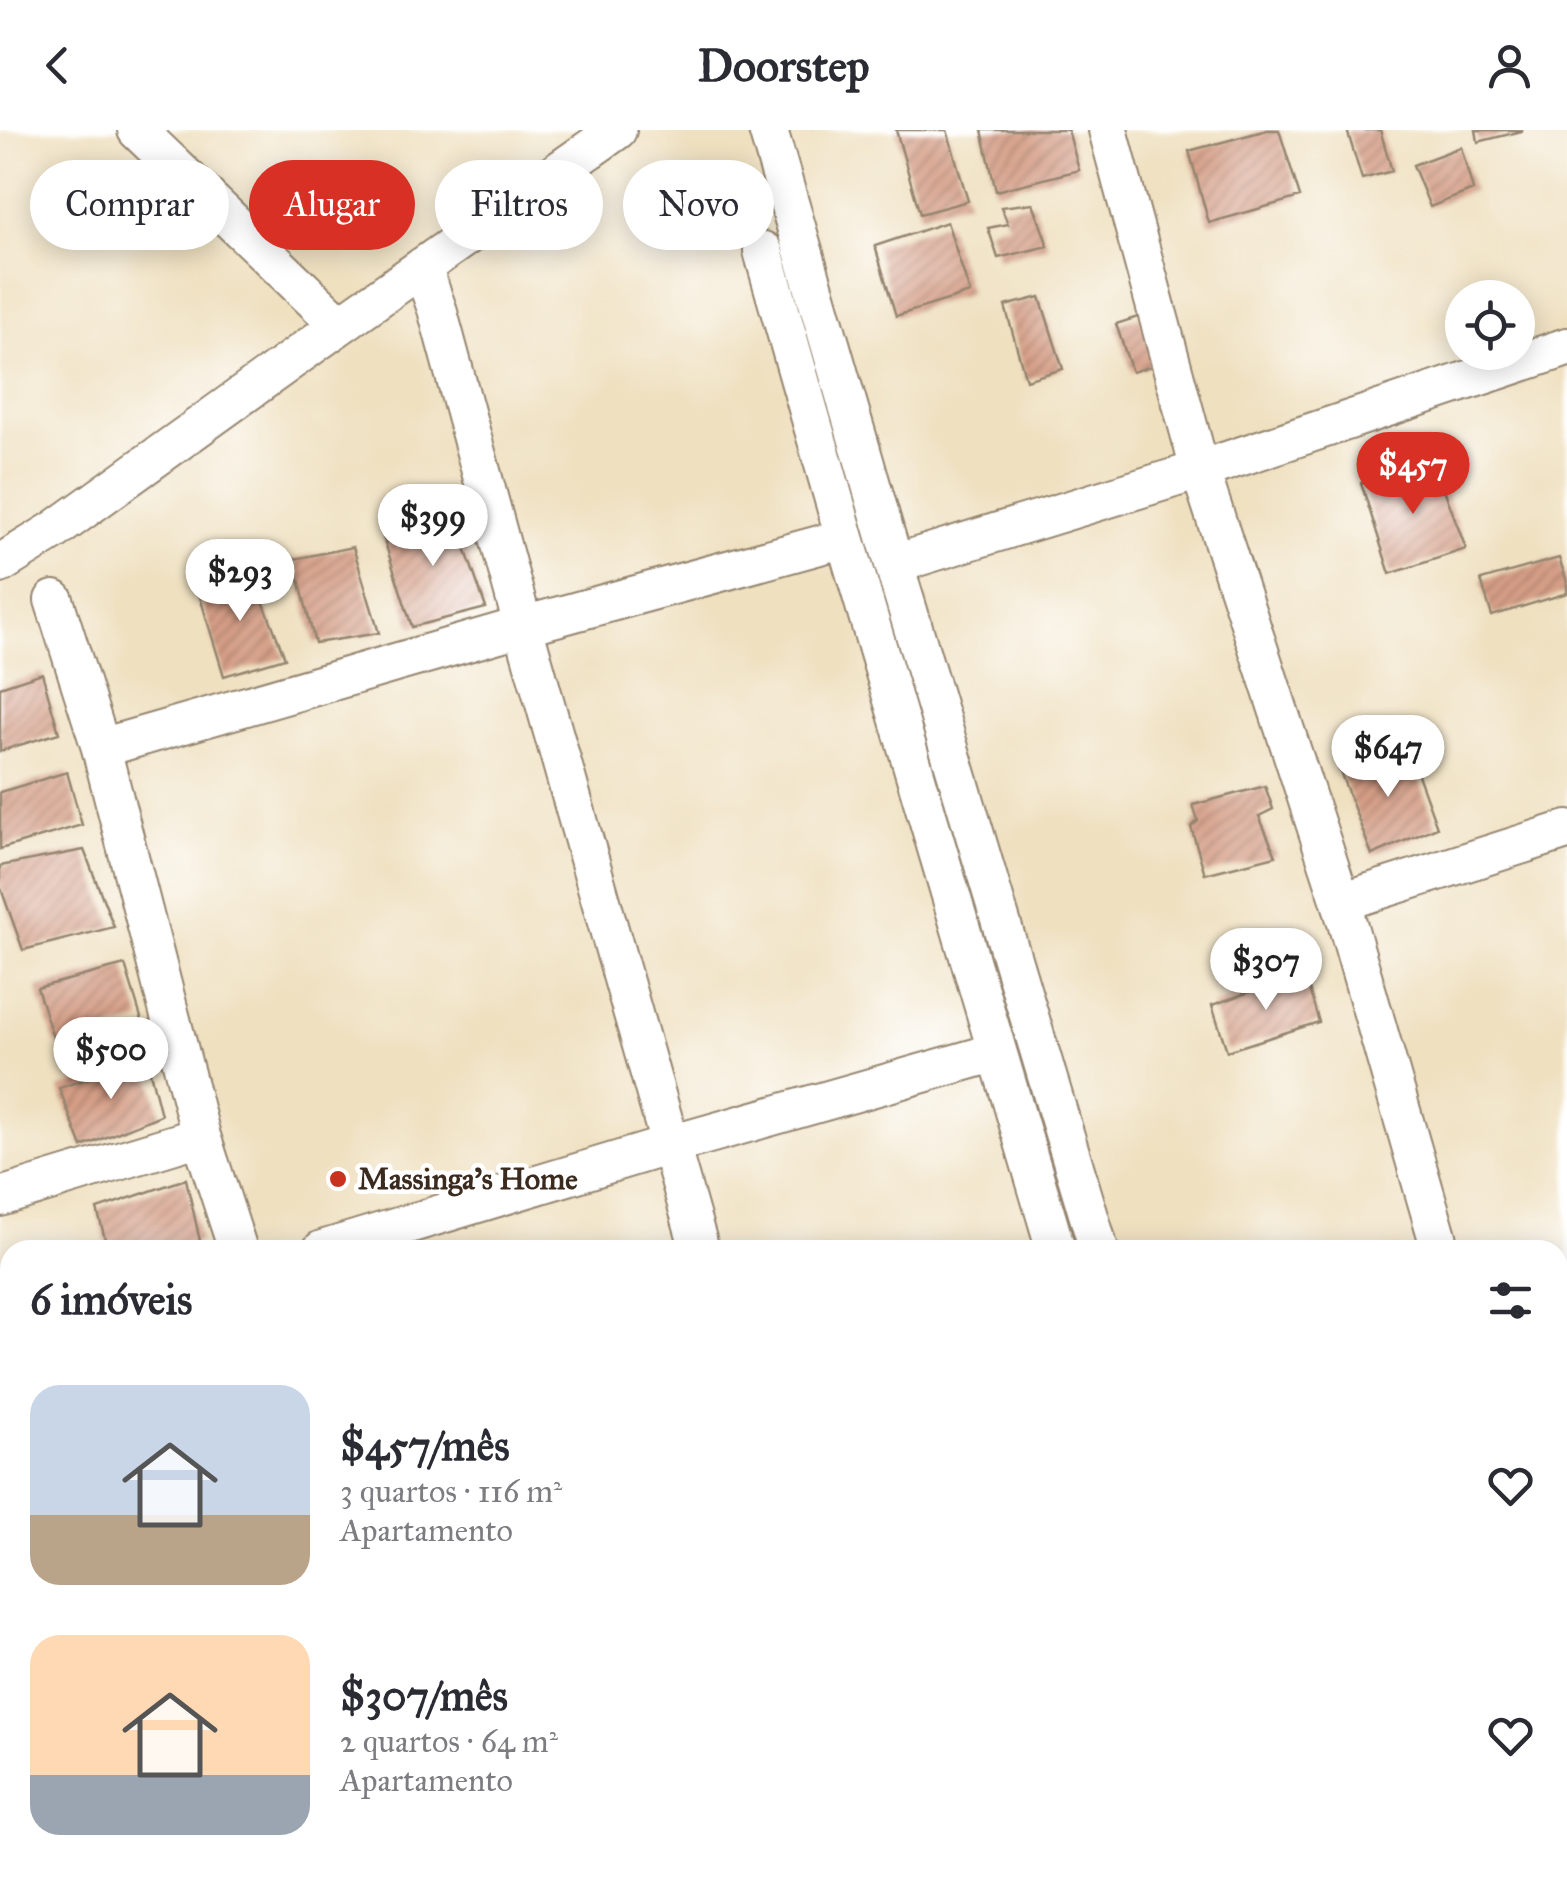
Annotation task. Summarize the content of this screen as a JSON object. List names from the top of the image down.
{
  "places": ["Massinga's Home"],
  "page": {
    "header": "Doorstep",
    "chip": [
      "Comprar",
      "Alugar",
      "Filtros",
      "Novo"
    ],
    "price": [
      "$457",
      "$399",
      "$293",
      "$647",
      "$307",
      "$500"
    ],
    "heading": "6 imóveis",
    "list": [
      {
        "name": "$457/mês",
        "note": "3 quartos · 116 m² · Apartamento"
      },
      {
        "name": "$307/mês",
        "note": "2 quartos · 64 m² · Apartamento"
      }
    ]
  }
}
